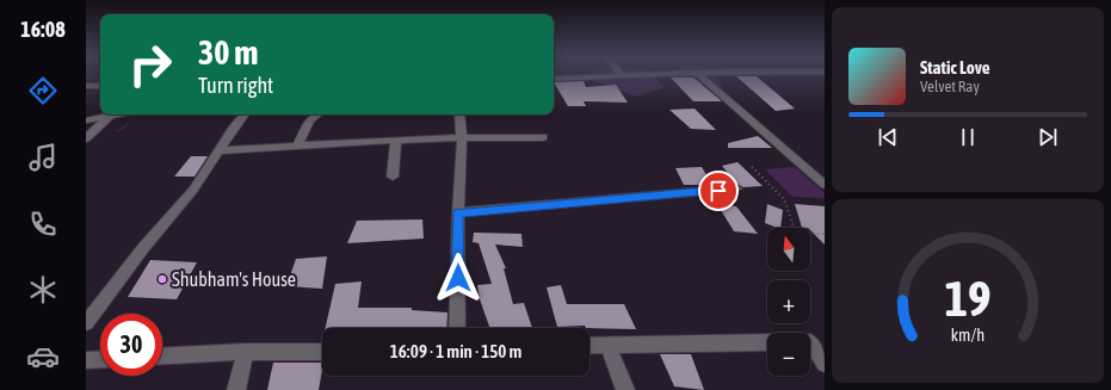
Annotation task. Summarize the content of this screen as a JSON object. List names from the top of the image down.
{
  "places": ["Shubham's House"],
  "north": "top",
  "page": {
    "tabs": "16:08",
    "turn": ["30 m", "Turn right"],
    "song": ["Static Love", "Velvet Ray"],
    "map_buttons": ["+", "−"],
    "limit": "30",
    "trip": "16:09 · 1 min · 150 m",
    "gauge": ["19", "km/h"]
  }
}
